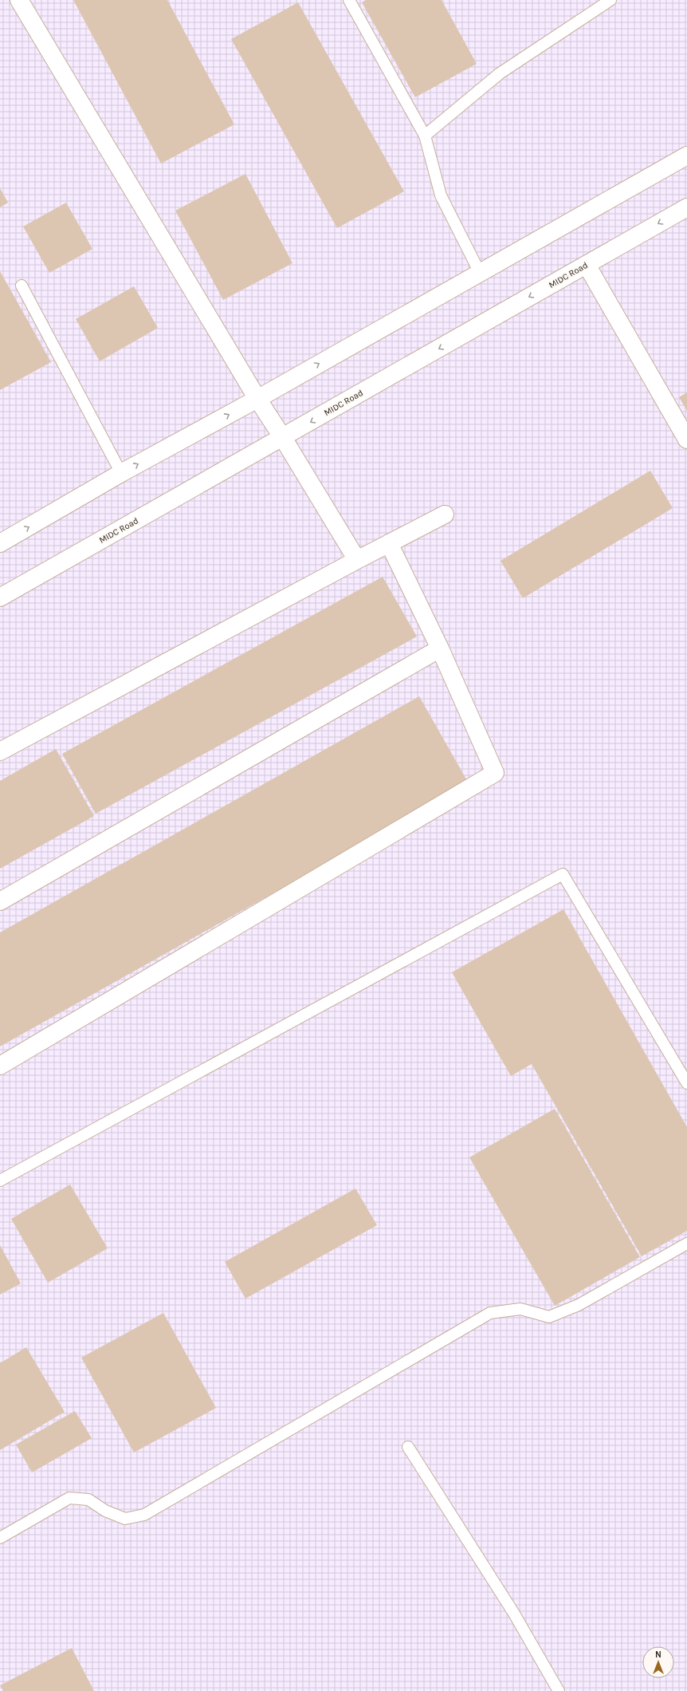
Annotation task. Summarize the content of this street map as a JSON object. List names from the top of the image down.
{
  "streets": {
    "street": ["MIDC Road"]
  },
  "north": "top"
}
